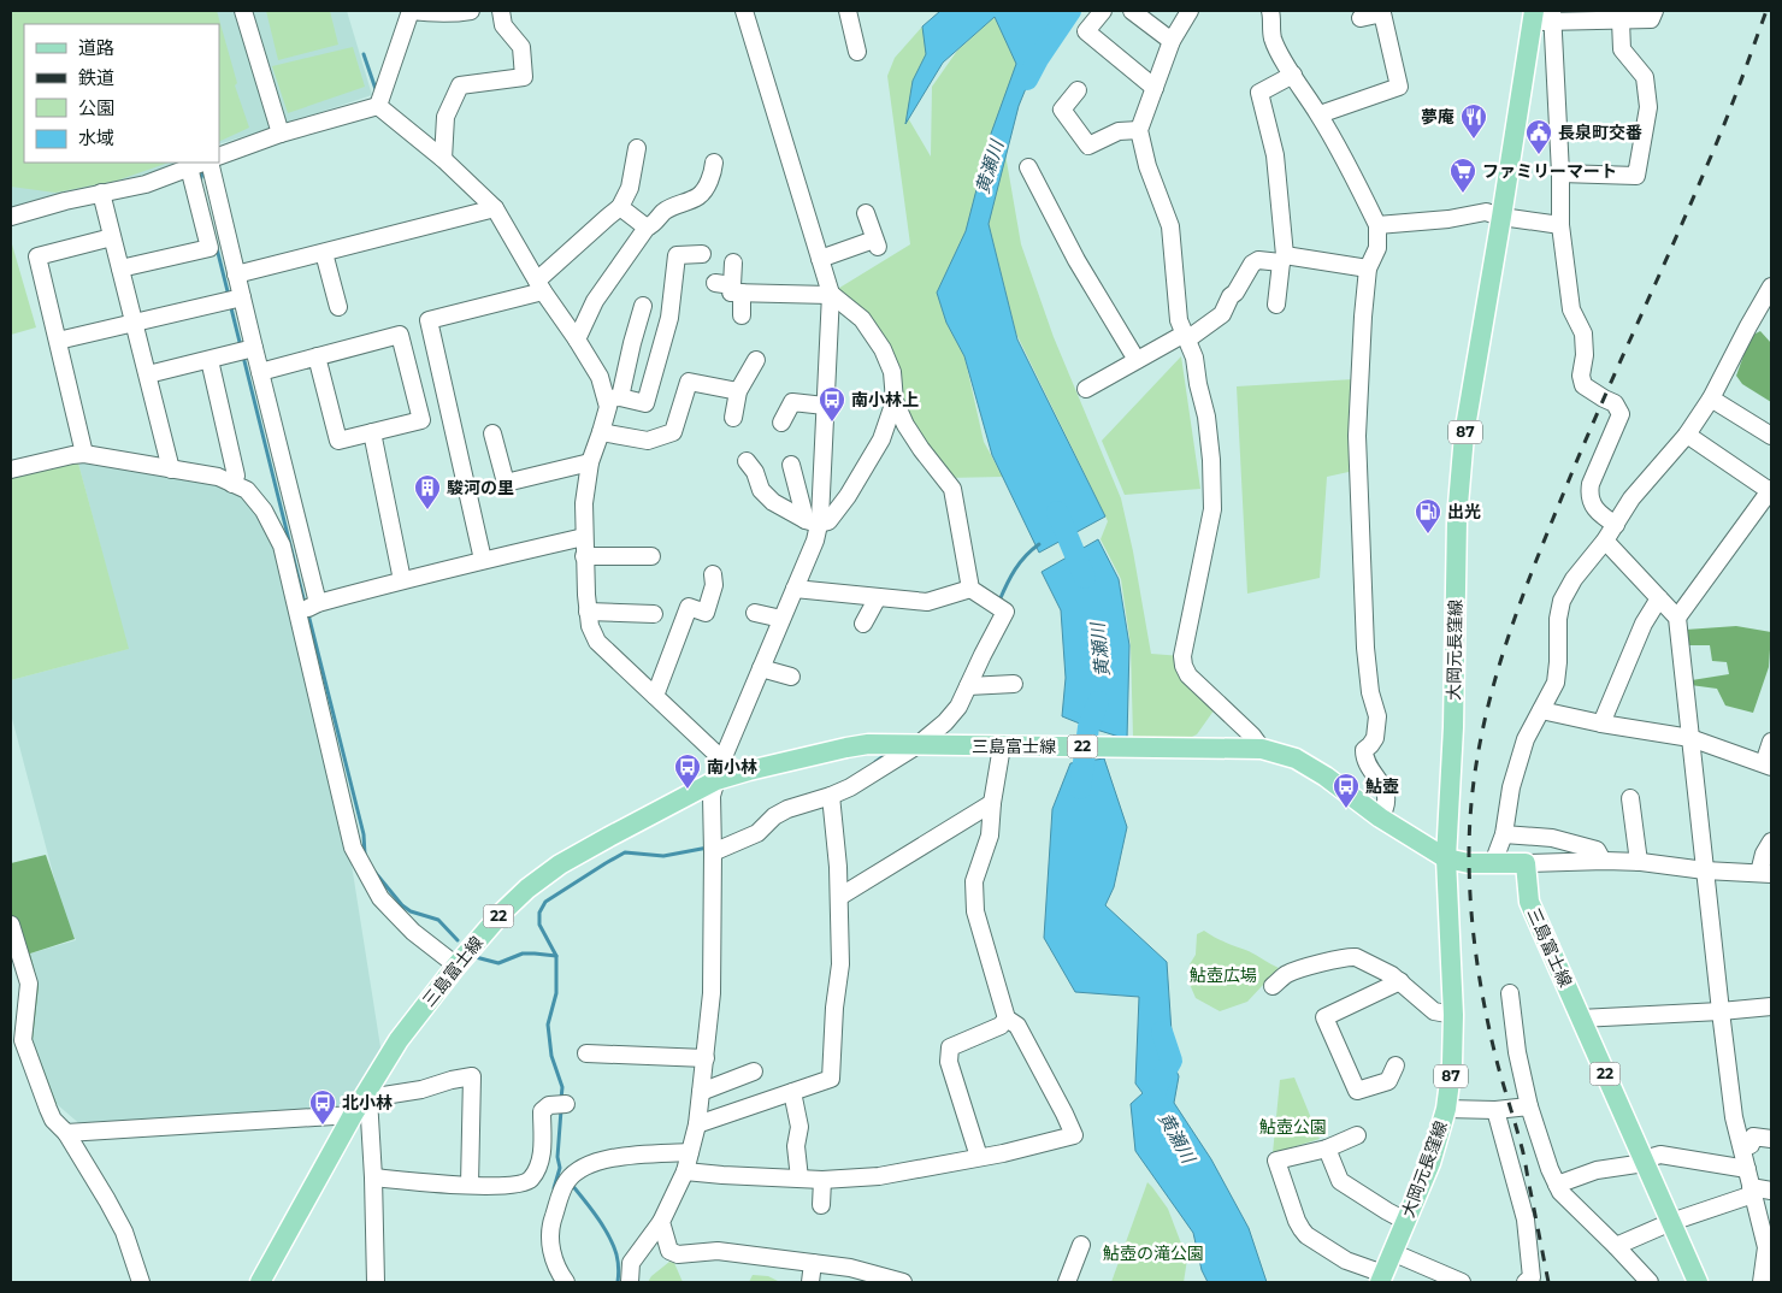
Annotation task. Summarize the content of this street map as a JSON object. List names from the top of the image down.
{
  "streets": {
    "main road": [
      "87",
      "大岡元長窪線",
      "三島富士線",
      "22"
    ]
  },
  "crossings": [
    ["大岡元長窪線", "三島富士線"]
  ],
  "water": ["黄瀬川"],
  "parks": ["鮎壺広場", "鮎壺公園", "鮎壺の滝公園"],
  "places": {
    "restaurant": ["夢庵"],
    "public building": ["長泉町交番"],
    "supermarket": ["ファミリーマート"],
    "bus stop": [
      "南小林上",
      "南小林",
      "鮎壺",
      "北小林"
    ],
    "building": ["駿河の里"],
    "fuel station": ["出光"]
  },
  "legend": [
    "道路",
    "鉄道",
    "公園",
    "水域"
  ]
}
